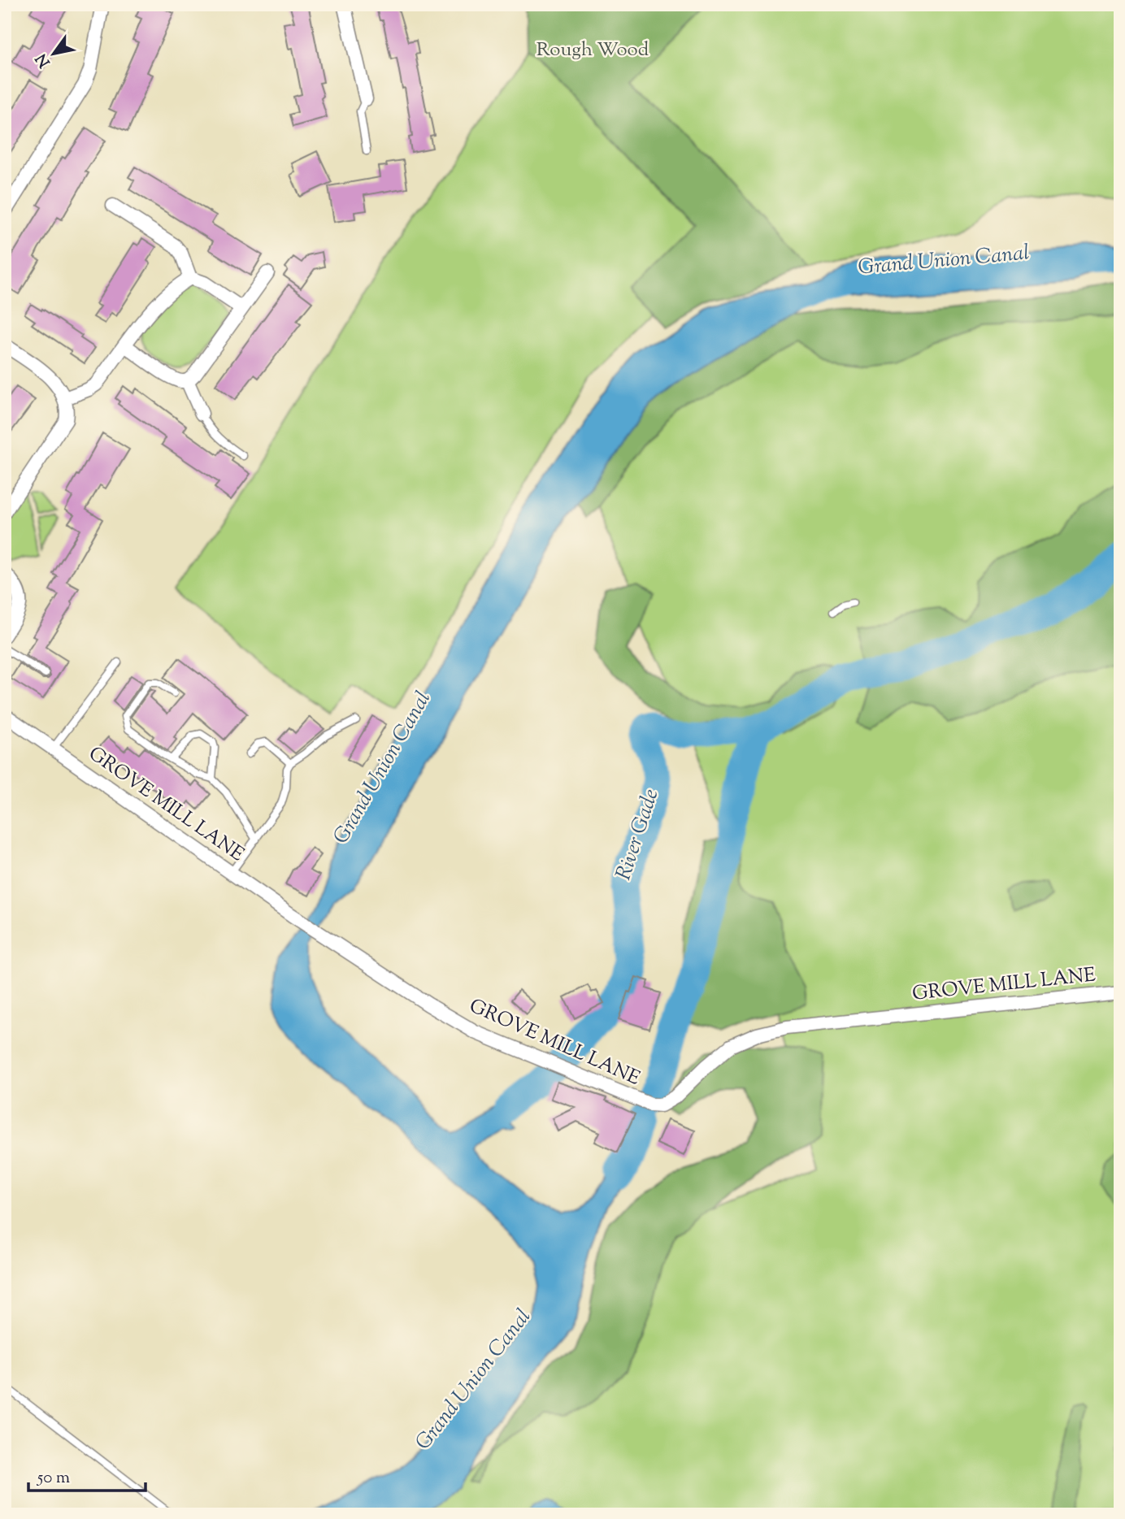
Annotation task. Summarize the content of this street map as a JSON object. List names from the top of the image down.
{
  "streets": {
    "street": ["GROVE MILL LANE"]
  },
  "water": ["Grand Union Canal", "River Gade"],
  "parks": ["Rough Wood"],
  "scale_bar": "50 m",
  "north": "bottom left"
}
